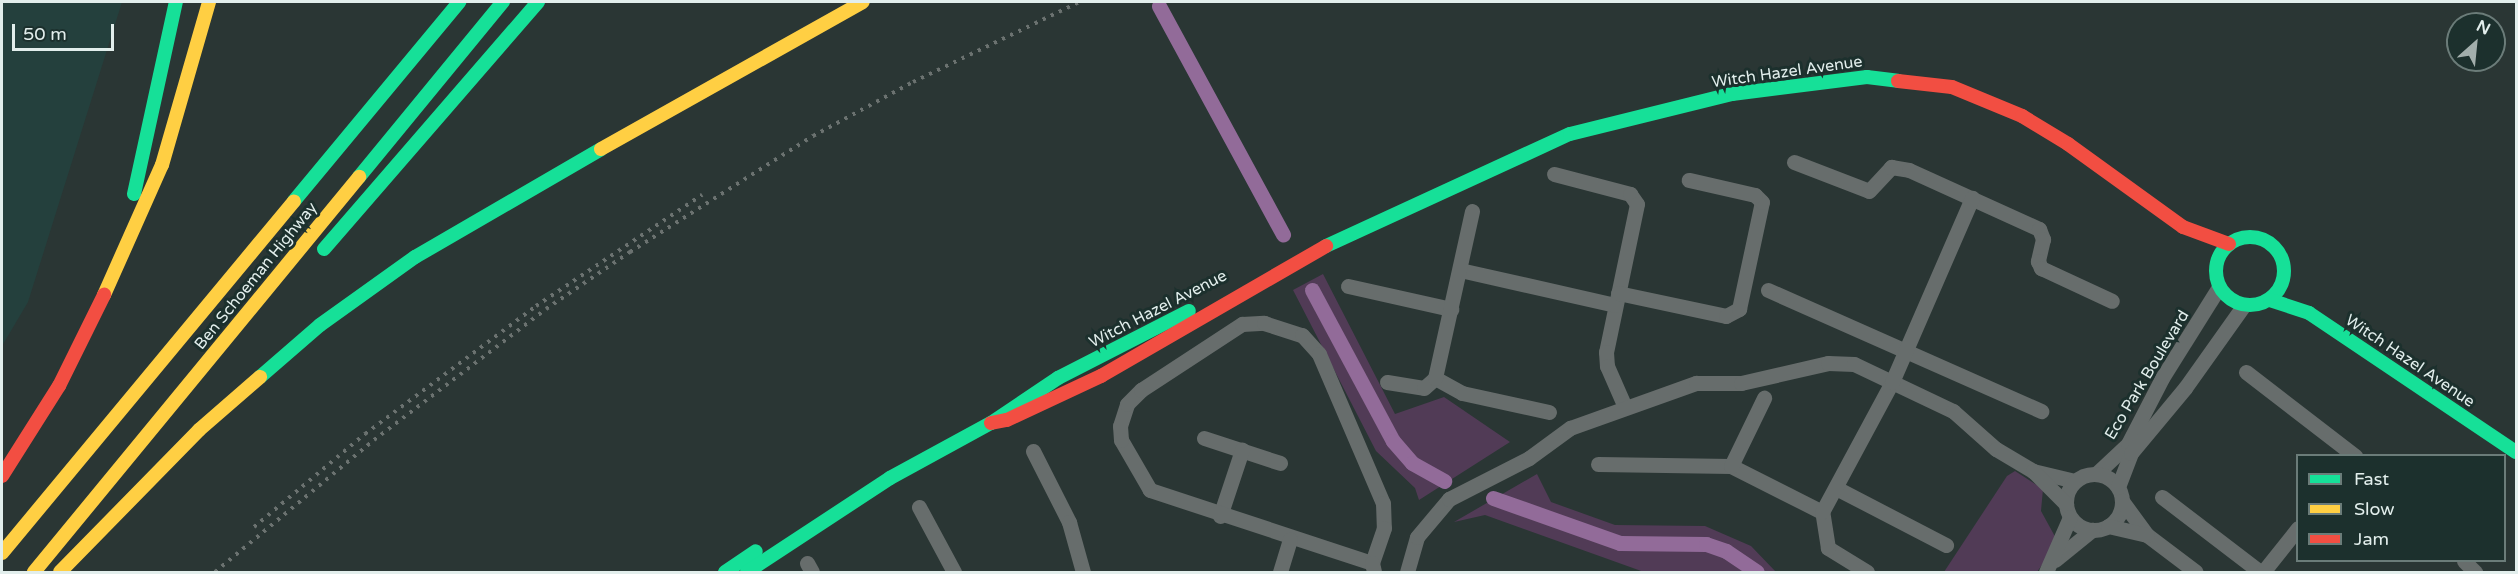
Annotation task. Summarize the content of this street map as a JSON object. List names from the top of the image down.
{
  "streets": {
    "main road": ["Witch Hazel Avenue", "Ben Schoeman Highway"],
    "street": ["Eco Park Boulevard"]
  },
  "crossings": [
    ["Witch Hazel Avenue", "Eco Park Boulevard"]
  ],
  "legend": ["Fast", "Slow", "Jam"],
  "scale_bar": "50 m",
  "north": "top right"
}
